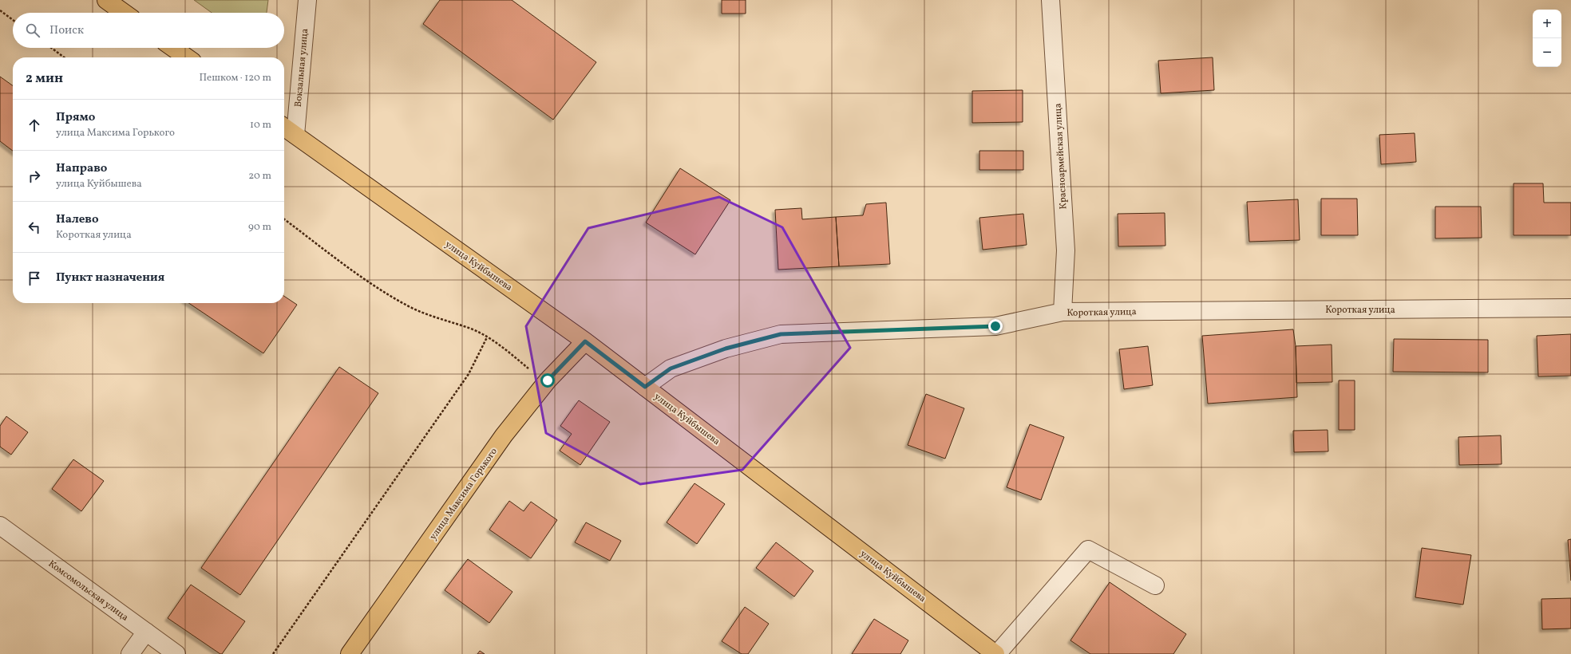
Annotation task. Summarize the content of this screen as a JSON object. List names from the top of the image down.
{
  "streets": {
    "main road": ["улица Куйбышева", "улица Максима Горького"],
    "street": [
      "Вокзальная улица",
      "Красноармейская улица",
      "Короткая улица",
      "Комсомольская улица"
    ]
  },
  "crossings": [
    ["Вокзальная улица", "улица Куйбышева"],
    ["Красноармейская улица", "Короткая улица"],
    ["улица Куйбышева", "Короткая улица"],
    ["улица Куйбышева", "улица Максима Горького"]
  ],
  "page": {
    "map_buttons": ["+", "−"],
    "search": "Поиск",
    "heading": ["2 мин", "Пешком · 120 m"],
    "list": [
      ["Прямо", "улица Максима Горького", "10 m"],
      ["Направо", "улица Куйбышева", "20 m"],
      ["Налево", "Короткая улица", "90 m"],
      "Пункт назначения"
    ]
  }
}
